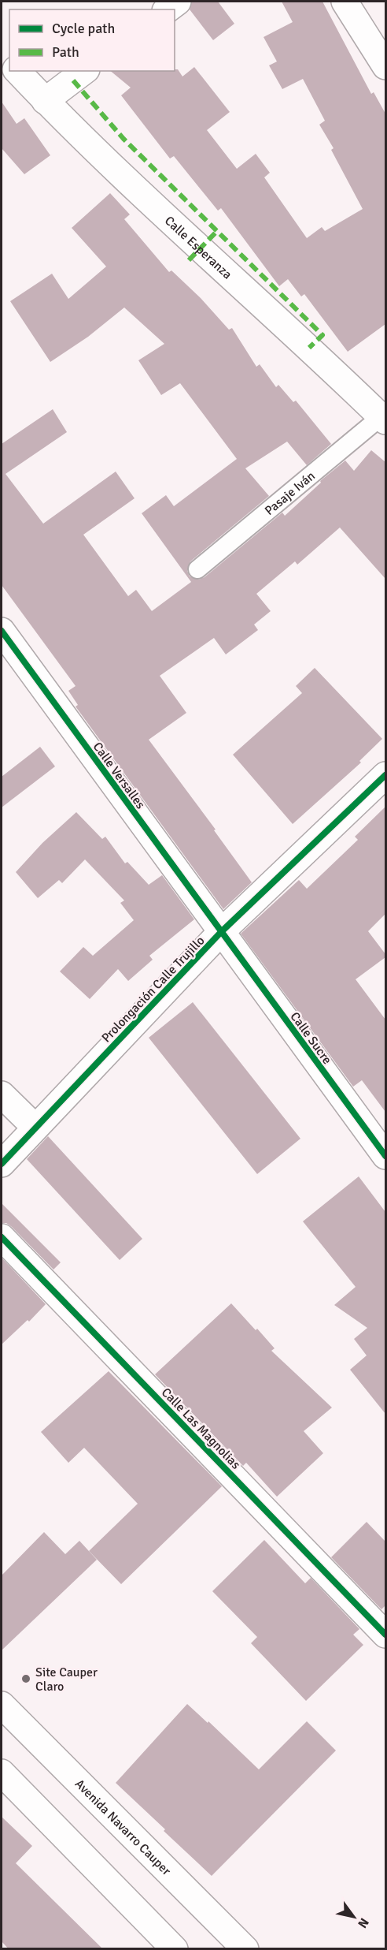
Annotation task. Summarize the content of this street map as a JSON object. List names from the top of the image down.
{
  "streets": {
    "street": [
      "Calle Esperanza",
      "Calle Versalles",
      "Prolongación Calle Trujillo",
      "Calle Sucre",
      "Calle Las Magnolias",
      "Avenida Navarro Cauper"
    ],
    "lane": ["Pasaje Iván"]
  },
  "crossings": [
    ["Calle Esperanza", "Pasaje Iván"],
    ["Calle Versalles", "Prolongación Calle Trujillo"],
    ["Calle Versalles", "Calle Sucre"],
    ["Prolongación Calle Trujillo", "Calle Sucre"]
  ],
  "places": ["Site Cauper Claro"],
  "legend": ["Cycle path", "Path"],
  "north": "bottom right"
}
